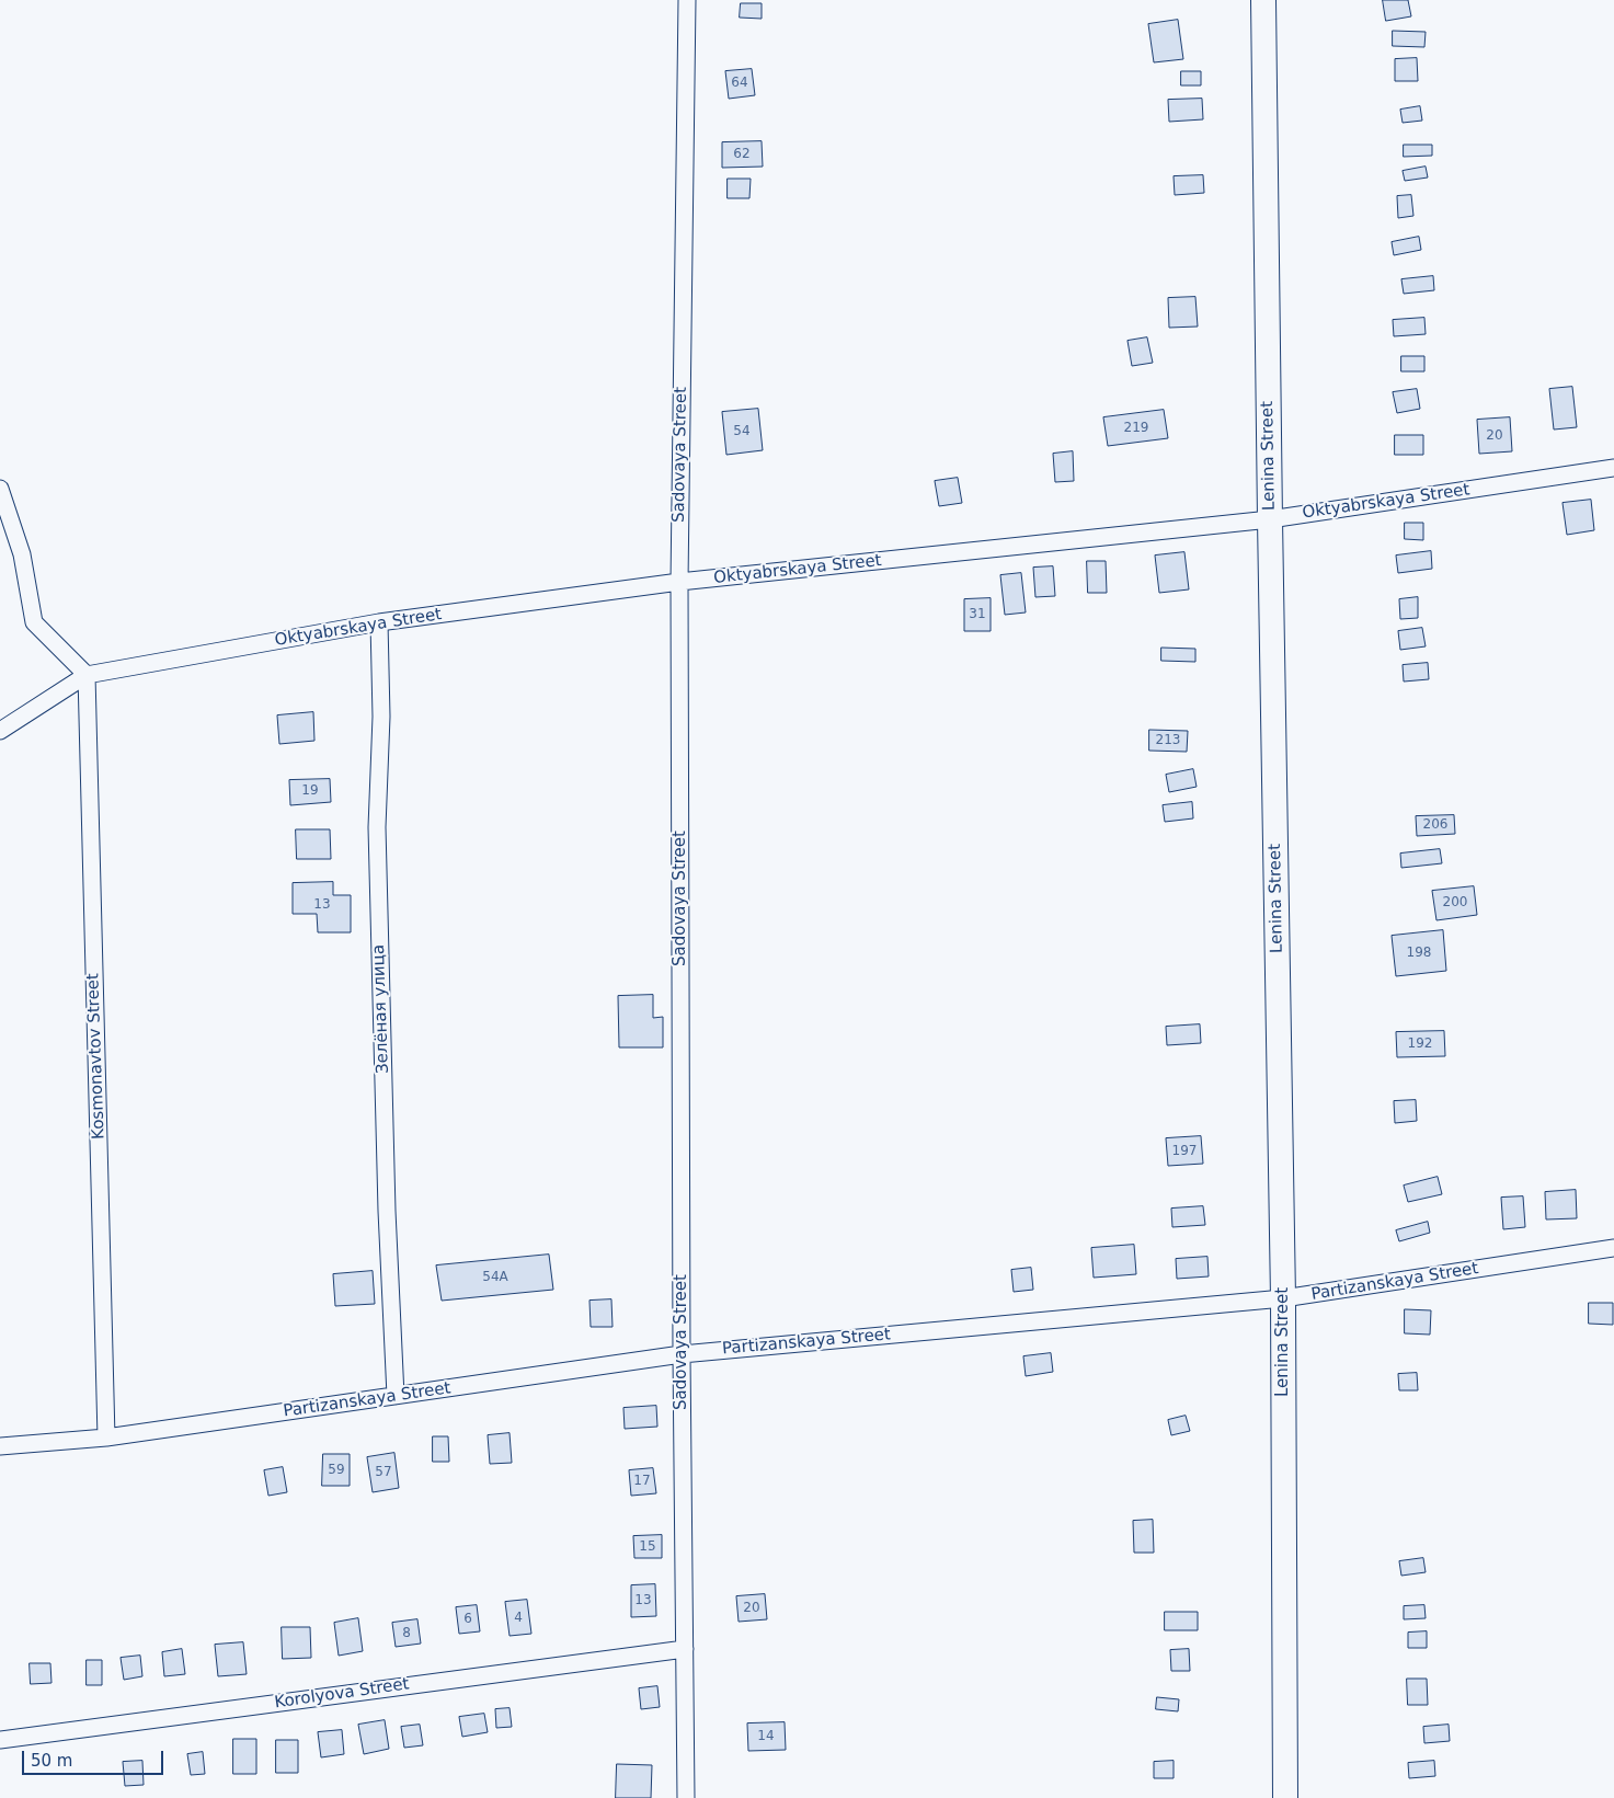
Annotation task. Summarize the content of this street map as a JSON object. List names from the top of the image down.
{
  "streets": {
    "street": [
      "Sadovaya Street",
      "Lenina Street",
      "Oktyabrskaya Street",
      "Зелёная улица",
      "Kosmonavtov Street",
      "Partizanskaya Street",
      "Korolyova Street"
    ]
  },
  "crossings": [
    ["Sadovaya Street", "Oktyabrskaya Street"],
    ["Sadovaya Street", "Partizanskaya Street"],
    ["Sadovaya Street", "Korolyova Street"],
    ["Lenina Street", "Oktyabrskaya Street"],
    ["Lenina Street", "Partizanskaya Street"],
    ["Oktyabrskaya Street", "Зелёная улица"],
    ["Oktyabrskaya Street", "Kosmonavtov Street"],
    ["Зелёная улица", "Partizanskaya Street"],
    ["Kosmonavtov Street", "Partizanskaya Street"]
  ],
  "house_numbers": [
    "64",
    "62",
    "219",
    "54",
    "20",
    "31",
    "213",
    "19",
    "206",
    "200",
    "13",
    "198",
    "192",
    "197",
    "54А",
    "59",
    "57",
    "17",
    "15",
    "13",
    "20",
    "4",
    "6",
    "8",
    "14"
  ],
  "scale_bar": "50 m"
}
